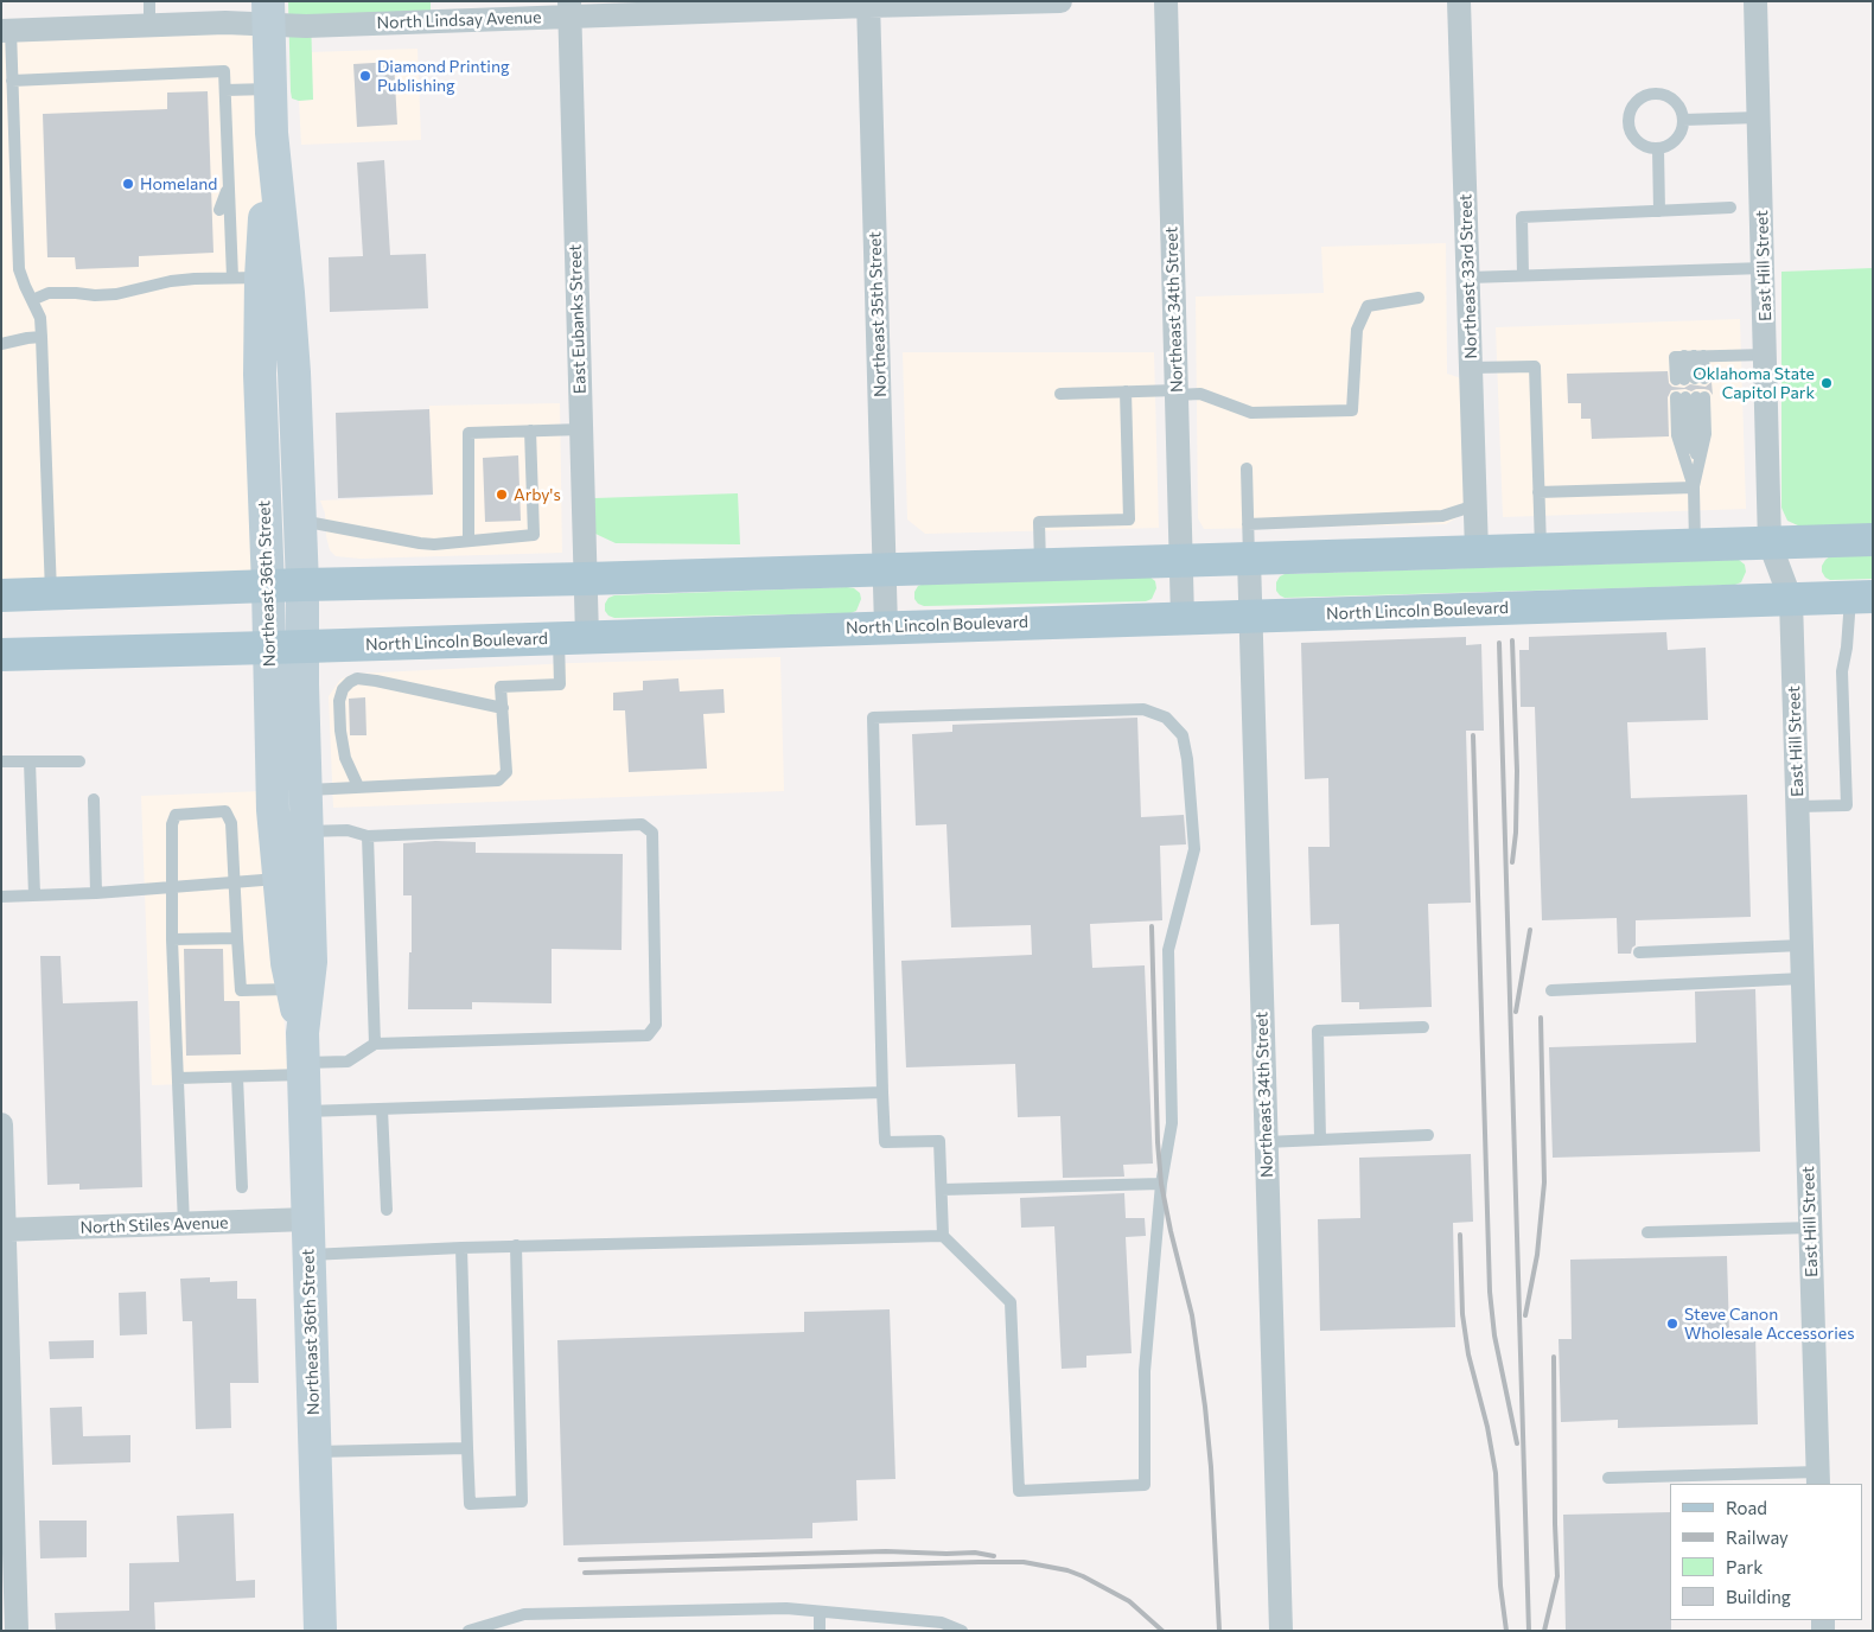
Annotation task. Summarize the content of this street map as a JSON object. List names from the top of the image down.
{
  "streets": {
    "main road": ["Northeast 36th Street", "North Lincoln Boulevard"],
    "street": [
      "North Lindsay Avenue",
      "East Hill Street",
      "Northeast 33rd Street",
      "Northeast 34th Street",
      "Northeast 35th Street",
      "East Eubanks Street",
      "North Stiles Avenue"
    ]
  },
  "crossings": [
    ["North Lindsay Avenue", "Northeast 35th Street"],
    ["North Lindsay Avenue", "East Eubanks Street"],
    ["North Lindsay Avenue", "Northeast 36th Street"],
    ["East Hill Street", "North Lincoln Boulevard"],
    ["Northeast 34th Street", "North Lincoln Boulevard"],
    ["Northeast 35th Street", "North Lincoln Boulevard"],
    ["East Eubanks Street", "North Lincoln Boulevard"],
    ["Northeast 36th Street", "North Lincoln Boulevard"],
    ["Northeast 36th Street", "North Stiles Avenue"]
  ],
  "places": [
    "Diamond Printing Publishing",
    "Homeland",
    "Oklahoma State Capitol Park",
    "Arby's",
    "Steve Canon Wholesale Accessories"
  ],
  "legend": [
    "Road",
    "Railway",
    "Park",
    "Building"
  ]
}
